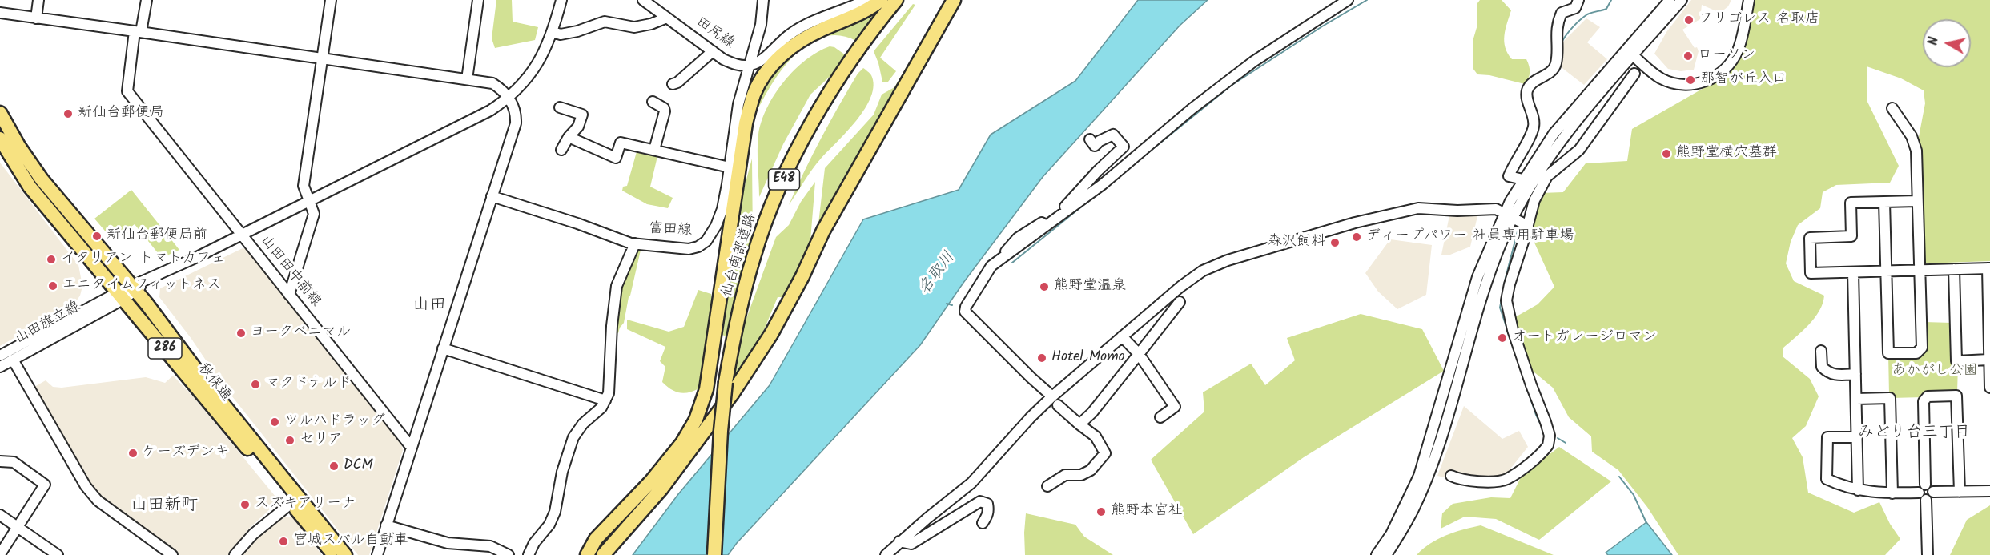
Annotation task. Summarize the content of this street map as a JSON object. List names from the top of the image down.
{
  "streets": {
    "highway": [
      "E48",
      "仙台南部道路",
      "286",
      "秋保通"
    ],
    "street": [
      "田尻線",
      "富田線",
      "山田田中前線",
      "山田旗立線"
    ]
  },
  "crossings": [
    ["田尻線", "富田線"],
    ["山田旗立線", "秋保通"]
  ],
  "districts": ["山田", "みどり台三丁目", "山田新町"],
  "water": ["名取川"],
  "parks": ["あかがし公園"],
  "places": [
    "フリゴレス 名取店",
    "ローソン",
    "那智が丘入口",
    "新仙台郵便局",
    "熊野堂横穴墓群",
    "新仙台郵便局前",
    "ディープパワー 社員専用駐車場",
    "森沢飼料",
    "イタリアン トマトカフェ",
    "エニタイムフィットネス",
    "熊野堂温泉",
    "ヨークベニマル",
    "オートガレージロマン",
    "Hotel Momo",
    "マクドナルド",
    "ツルハドラッグ",
    "セリア",
    "ケーズデンキ",
    "DCM",
    "スズキアリーナ",
    "熊野本宮社",
    "宮城スバル自動車"
  ],
  "north": "left"
}
